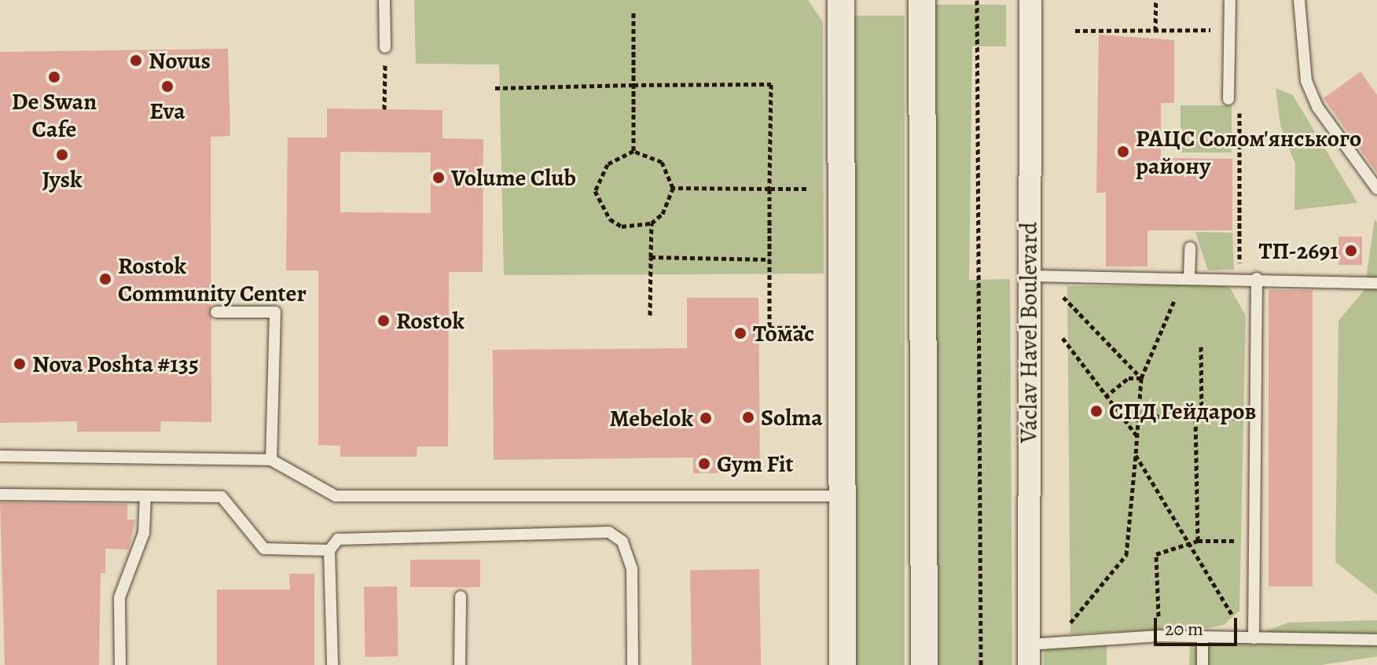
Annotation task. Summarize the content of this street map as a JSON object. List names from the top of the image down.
{
  "streets": {
    "street": ["Václav Havel Boulevard"]
  },
  "places": [
    "Novus",
    "De Swan Cafe",
    "Eva",
    "РАЦС Солом'янського району",
    "Jysk",
    "Volume Club",
    "ТП-2691",
    "Rostok Community Center",
    "Rostok",
    "Томас",
    "Nova Poshta #135",
    "СПД Гейдаров",
    "Solma",
    "Mebelok",
    "Gym Fit"
  ],
  "scale_bar": "20 m"
}
